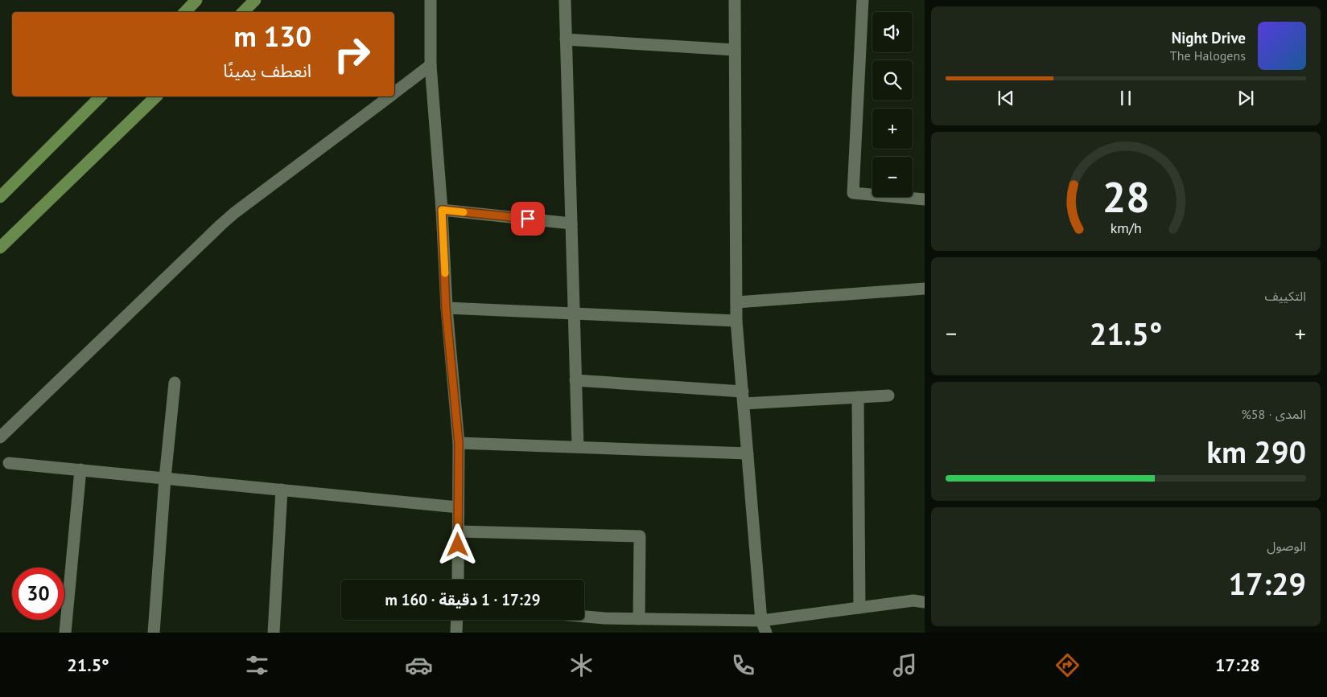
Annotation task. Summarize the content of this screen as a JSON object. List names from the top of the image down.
{
  "page": {
    "map_buttons": ["+", "−"],
    "turn": ["130 m", "انعطف يمينًا"],
    "song": ["Night Drive", "The Halogens"],
    "tile": [
      "التكييف",
      ["المدى · 58%", "290 km"],
      ["الوصول", "17:29"]
    ],
    "heat": ["−", "21.5°", "+"],
    "limit": "30",
    "trip": "17:29 · 1 دقيقة · 160 m",
    "tabs": ["17:28", "21.5°"],
    "gauge": ["28", "km/h"]
  }
}
